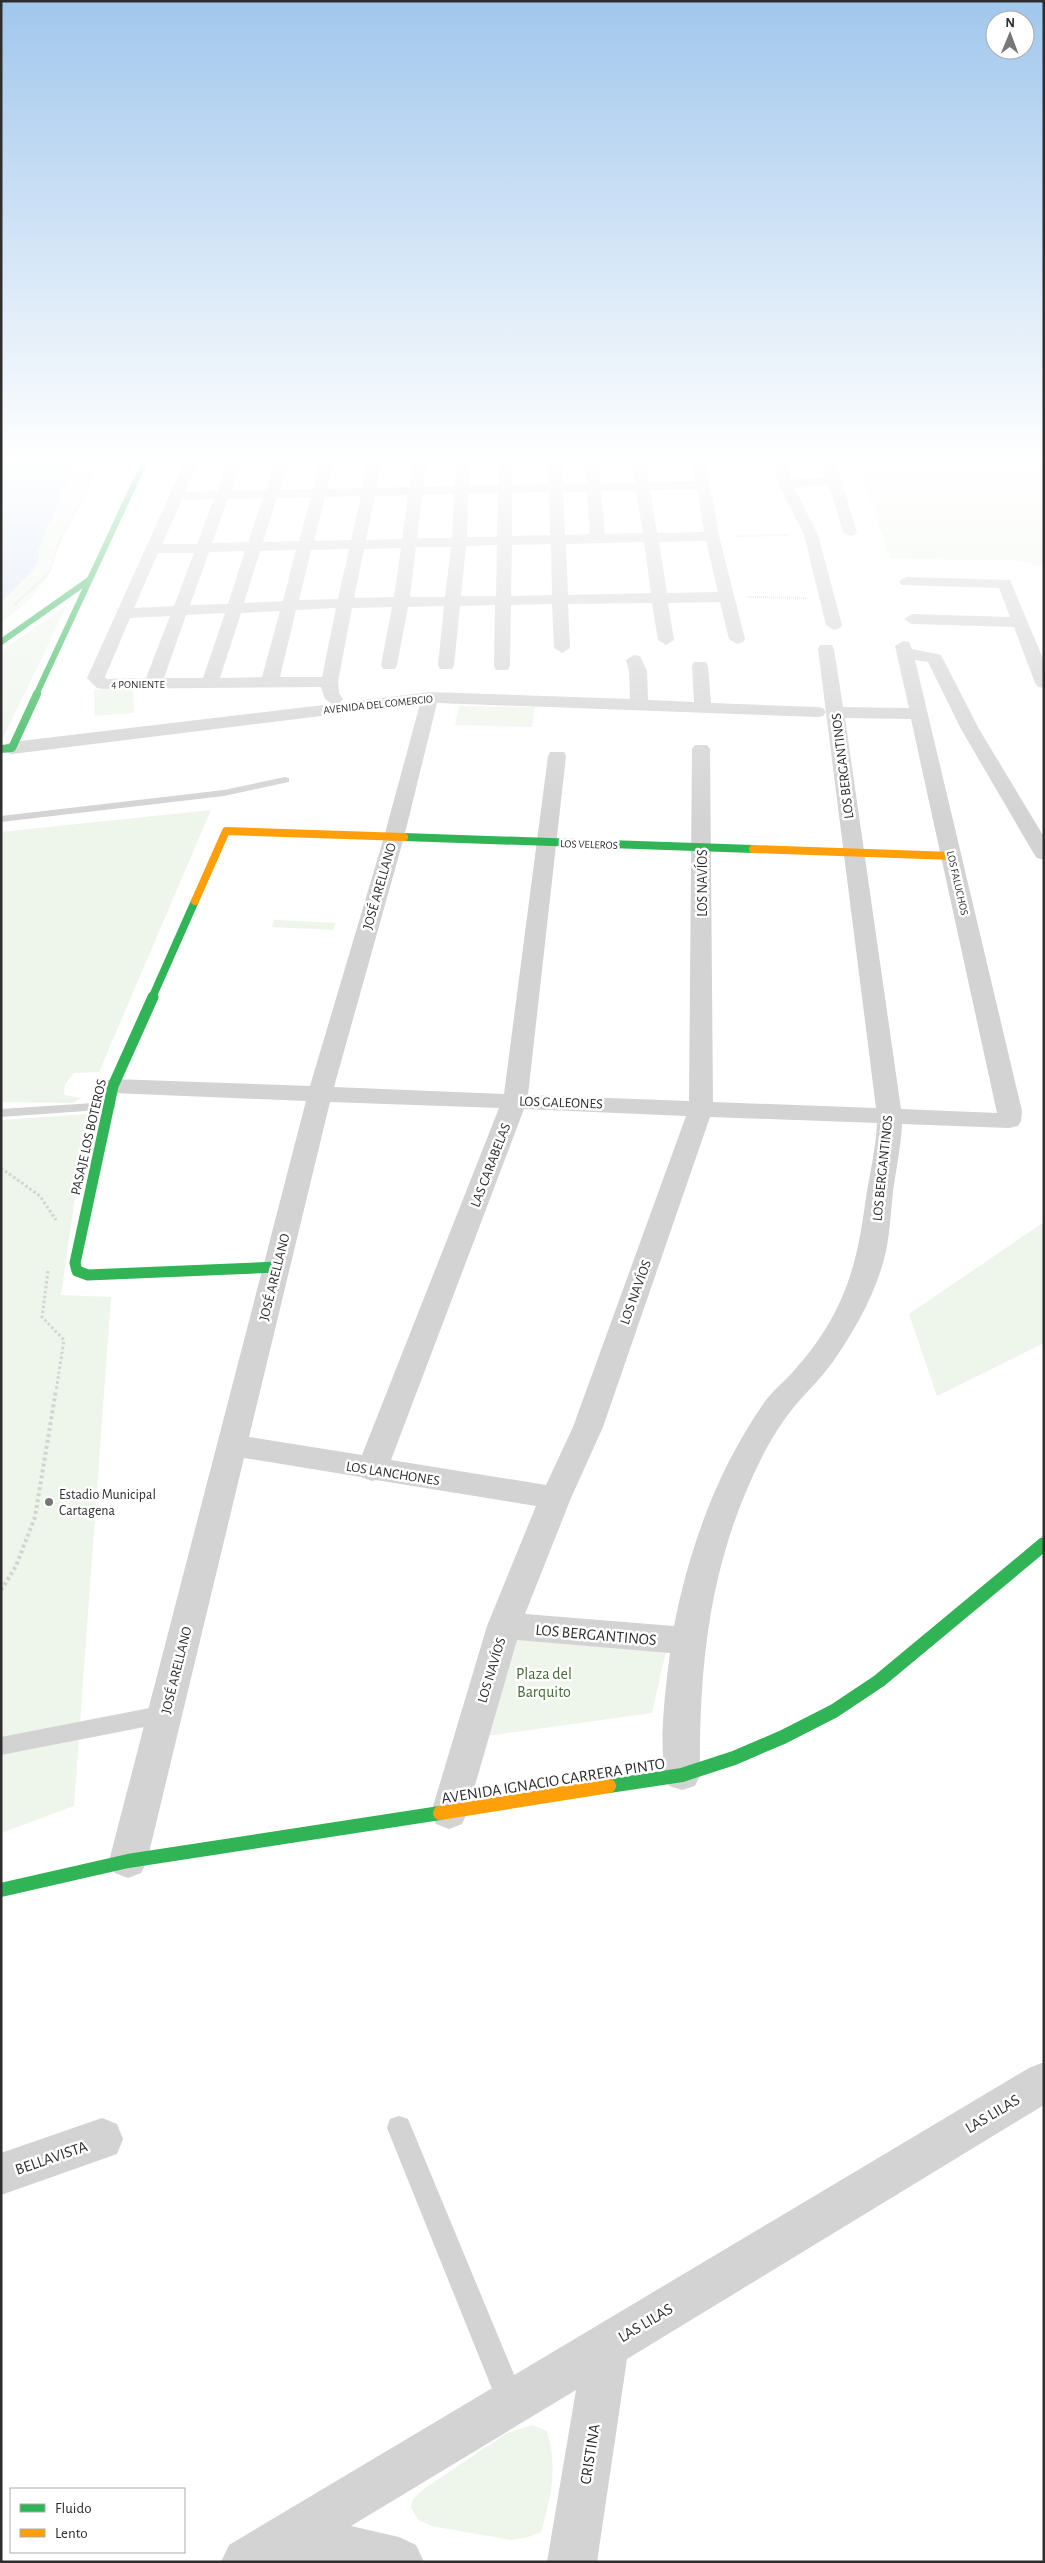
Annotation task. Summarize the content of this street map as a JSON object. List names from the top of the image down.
{
  "streets": {
    "street": [
      "4 PONIENTE",
      "AVENIDA DEL COMERCIO",
      "LOS BERGANTINOS",
      "LOS VELEROS",
      "LOS NAVÍOS",
      "LOS FALUCHOS",
      "JOSÉ ARELLANO",
      "LOS GALEONES",
      "PASAJE LOS BOTEROS",
      "LAS CARABELAS",
      "LOS LANCHONES",
      "AVENIDA IGNACIO CARRERA PINTO",
      "LAS LILAS",
      "BELLAVISTA",
      "CRISTINA"
    ]
  },
  "crossings": [
    ["AVENIDA DEL COMERCIO", "LOS BERGANTINOS"],
    ["AVENIDA DEL COMERCIO", "LOS FALUCHOS"],
    ["AVENIDA DEL COMERCIO", "JOSÉ ARELLANO"],
    ["LOS BERGANTINOS", "LOS VELEROS"],
    ["LOS BERGANTINOS", "LOS NAVÍOS"],
    ["LOS BERGANTINOS", "LOS GALEONES"],
    ["LOS BERGANTINOS", "AVENIDA IGNACIO CARRERA PINTO"],
    ["LOS VELEROS", "LOS NAVÍOS"],
    ["LOS VELEROS", "LOS FALUCHOS"],
    ["LOS VELEROS", "JOSÉ ARELLANO"],
    ["LOS VELEROS", "PASAJE LOS BOTEROS"],
    ["LOS VELEROS", "LAS CARABELAS"],
    ["LOS NAVÍOS", "LOS GALEONES"],
    ["LOS NAVÍOS", "LOS LANCHONES"],
    ["LOS NAVÍOS", "AVENIDA IGNACIO CARRERA PINTO"],
    ["LOS FALUCHOS", "LOS GALEONES"],
    ["JOSÉ ARELLANO", "LOS GALEONES"],
    ["JOSÉ ARELLANO", "PASAJE LOS BOTEROS"],
    ["JOSÉ ARELLANO", "LOS LANCHONES"],
    ["JOSÉ ARELLANO", "AVENIDA IGNACIO CARRERA PINTO"],
    ["LOS GALEONES", "PASAJE LOS BOTEROS"],
    ["LOS GALEONES", "LAS CARABELAS"],
    ["LAS CARABELAS", "LOS LANCHONES"],
    ["LAS LILAS", "CRISTINA"]
  ],
  "parks": ["Plaza del Barquito"],
  "places": ["Estadio Municipal Cartagena"],
  "legend": ["Fluido", "Lento"],
  "north": "top"
}
